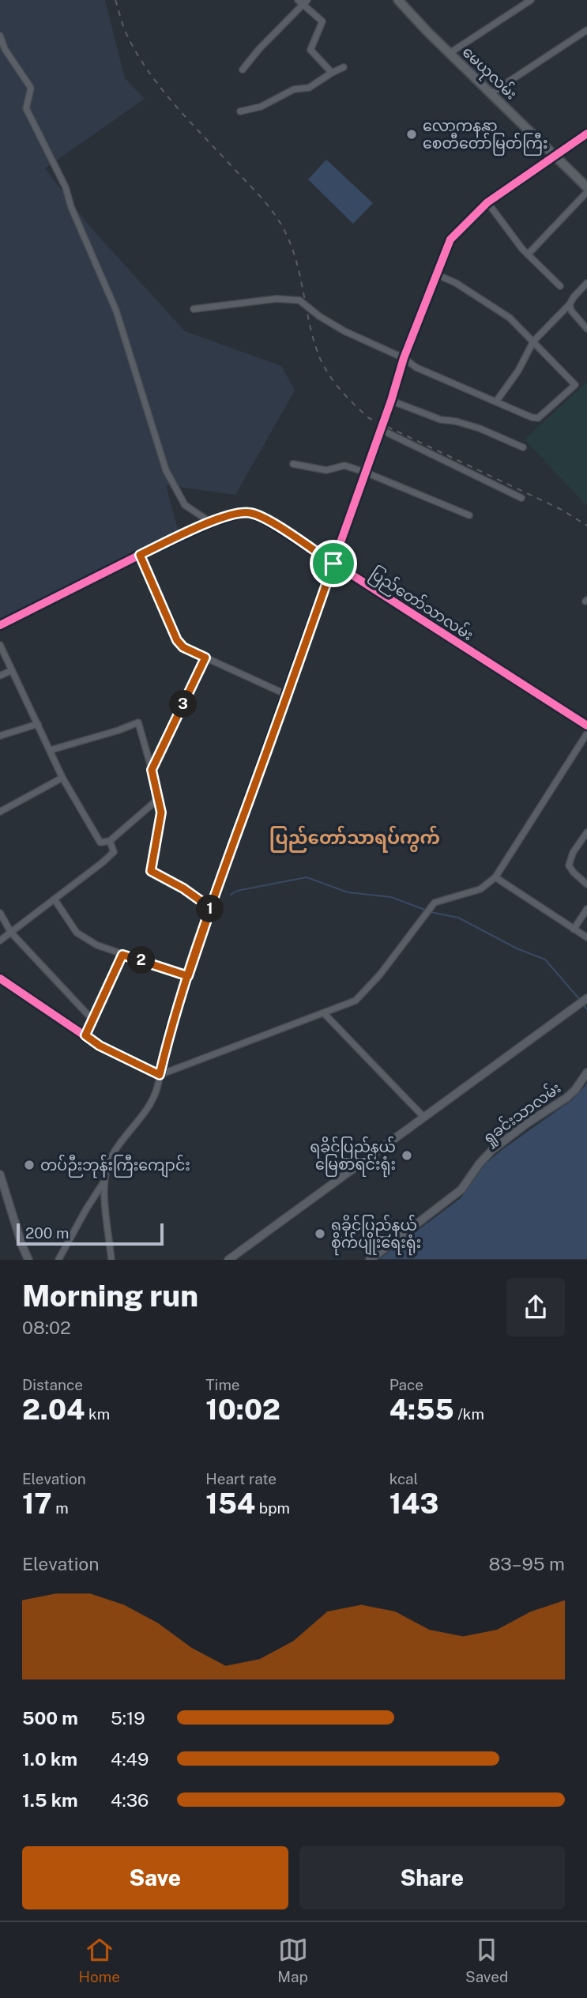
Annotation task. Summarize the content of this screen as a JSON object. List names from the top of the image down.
{
  "streets": {
    "main road": ["မေယုလမ်း"],
    "street": ["ပြည်တော်သာလမ်း", "ရှုခင်းသာလမ်း"]
  },
  "districts": ["ပြည်တော်သာရပ်ကွက်"],
  "places": [
    "လောကနန္ဒာ စေတီတော်မြတ်ကြီး",
    "ရခိုင်ပြည်နယ် မြေစာရင်းရုံး",
    "တပ်ဉီးဘုန်းကြီးကျောင်း",
    "ရခိုင်ပြည်နယ် စိုက်ပျိုးရေးရုံး"
  ],
  "scale_bar": "200 m",
  "page": {
    "pins": ["3", "1", "2"],
    "scale": "200 m",
    "heading": ["Morning run", "08:02"],
    "stats": [
      ["Distance", "2.04 km"],
      ["Time", "10:02"],
      ["Pace", "4:55 /km"],
      ["Elevation", "17 m"],
      ["Heart rate", "154 bpm"],
      ["kcal", "143"]
    ],
    "chart": ["Elevation", "83–95 m"],
    "list": [
      {
        "name": "500 m",
        "note": "5:19"
      },
      {
        "name": "1.0 km",
        "note": "4:49"
      },
      {
        "name": "1.5 km",
        "note": "4:36"
      }
    ],
    "buttons": ["Save", "Share"],
    "tabs": ["Home", "Map", "Saved"]
  }
}
